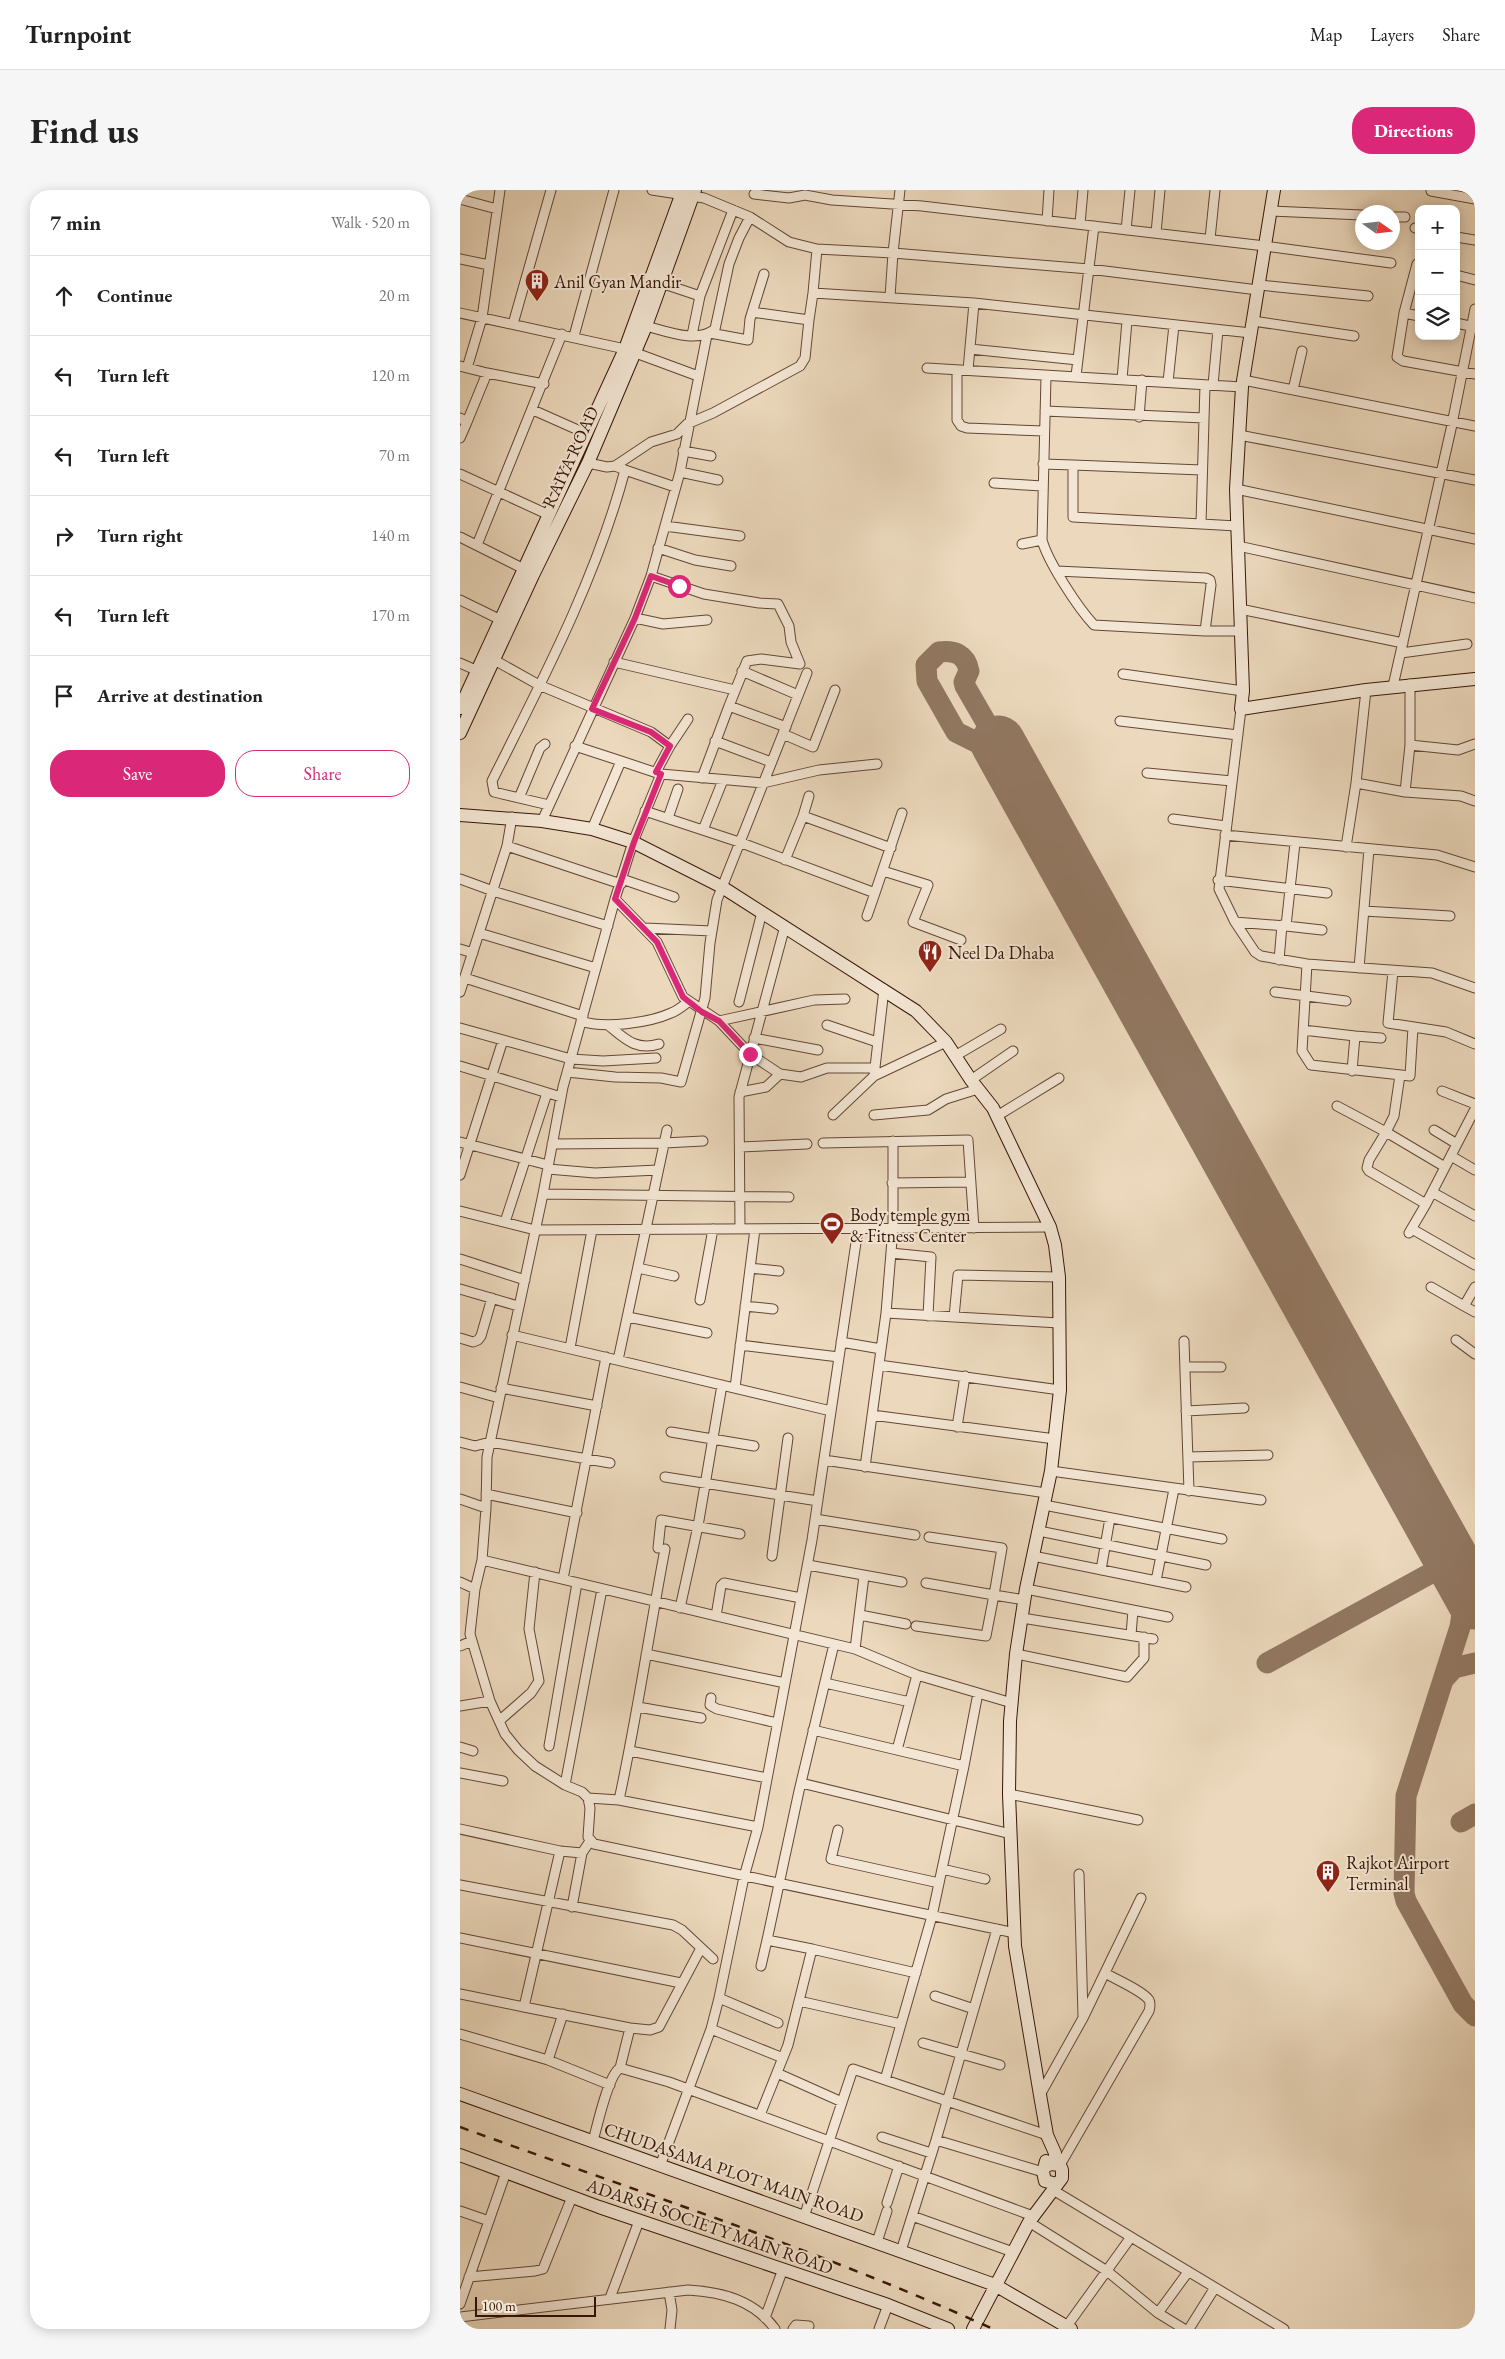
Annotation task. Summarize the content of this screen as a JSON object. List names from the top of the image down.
{
  "streets": {
    "street": ["RAIYA ROAD", "CHUDASAMA PLOT MAIN ROAD", "ADARSH SOCIETY MAIN ROAD"]
  },
  "places": {
    "building": ["Anil Gyan Mandir", "Rajkot Airport Terminal"],
    "restaurant": ["Neel Da Dhaba"],
    "sports": ["Body temple gym & Fitness Center"]
  },
  "scale_bar": "100 m",
  "north": "right",
  "page": {
    "header": "Turnpoint",
    "nav": ["Map", "Layers", "Share"],
    "buttons": [
      "Directions",
      ["Save", "Share"]
    ],
    "title": "Find us",
    "heading": ["7 min", "Walk · 520 m"],
    "map_buttons": ["+", "−"],
    "list": [
      ["Continue", "20 m"],
      ["Turn left", "120 m"],
      ["Turn left", "70 m"],
      ["Turn right", "140 m"],
      ["Turn left", "170 m"],
      "Arrive at destination"
    ],
    "scale": "100 m"
  }
}
